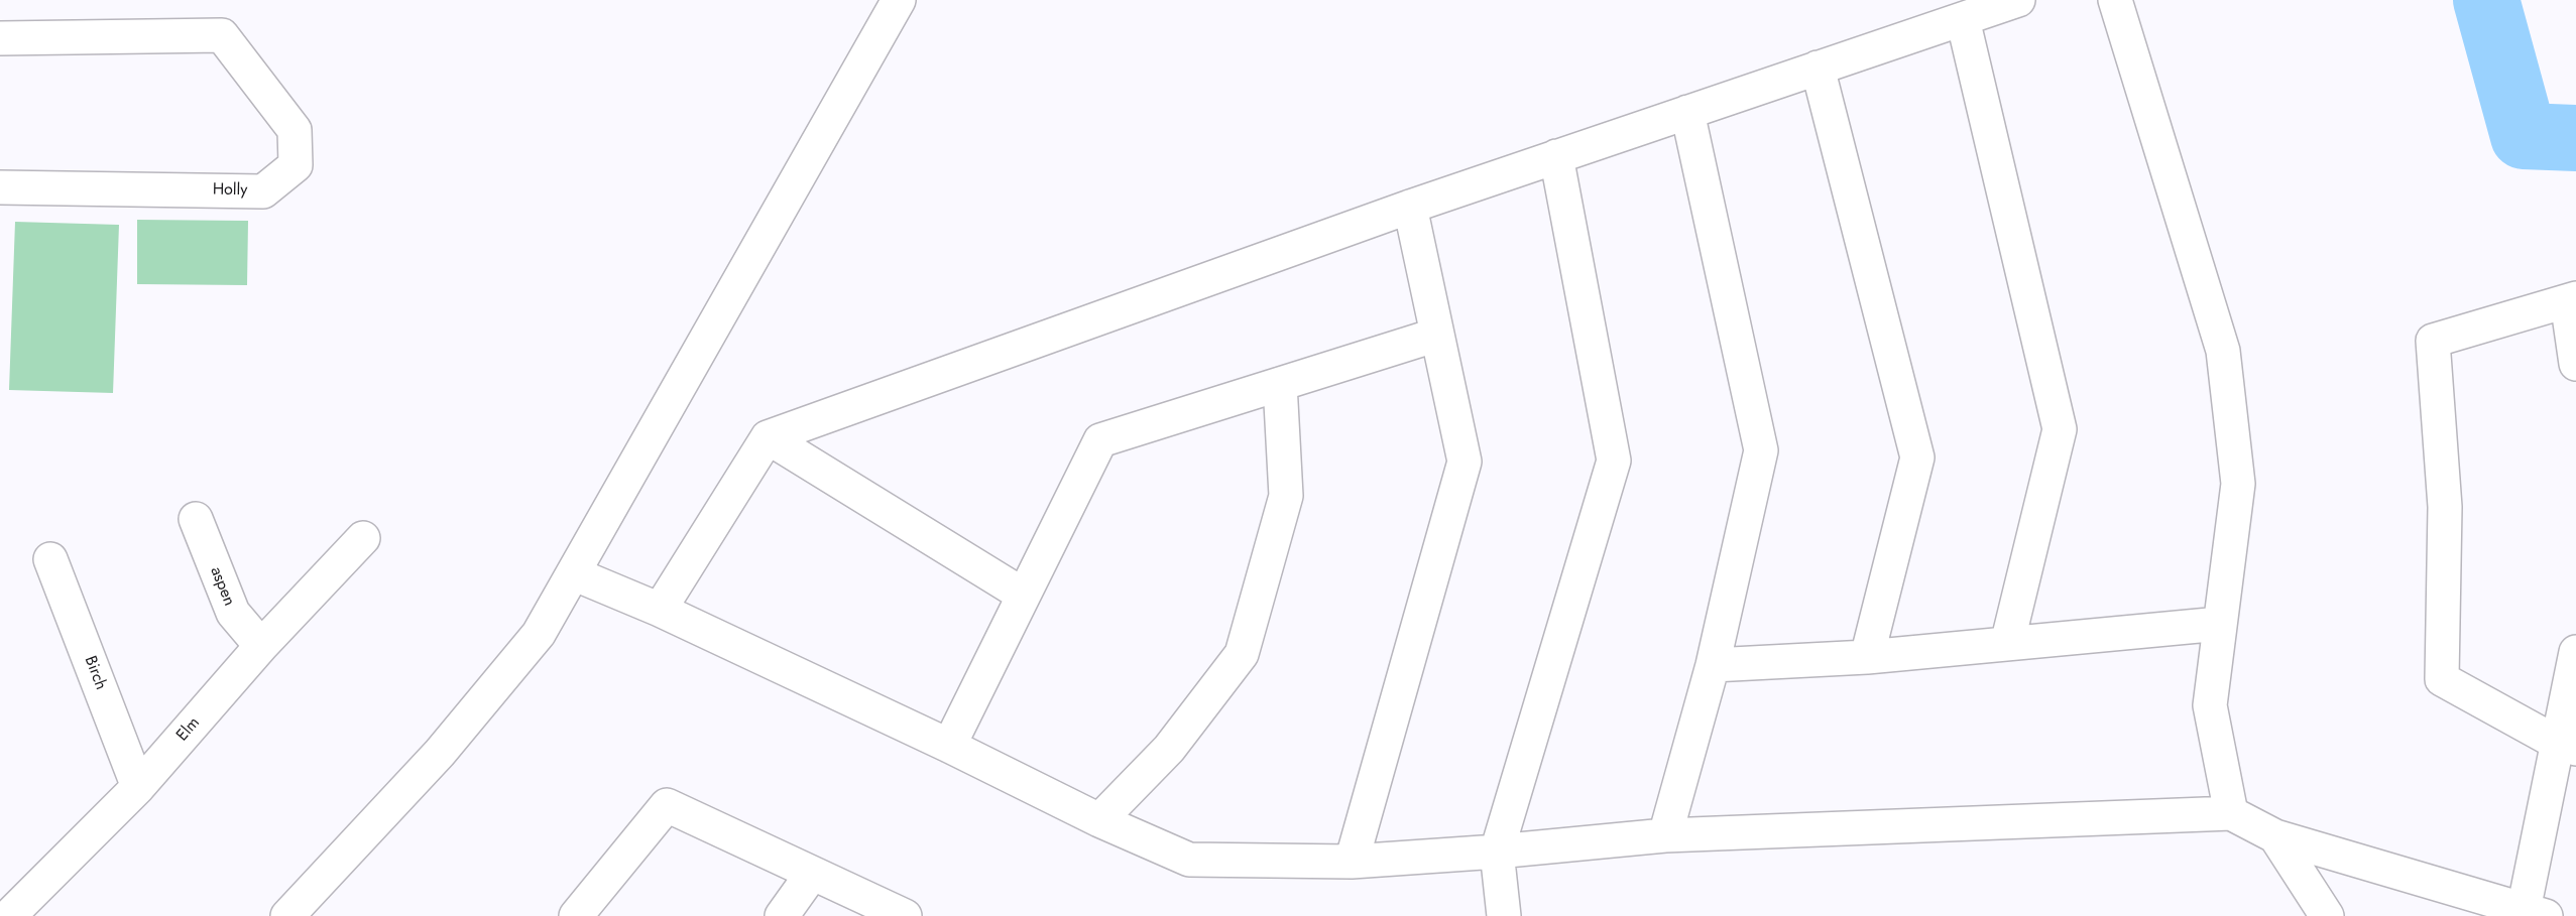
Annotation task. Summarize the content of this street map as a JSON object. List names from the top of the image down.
{
  "streets": {
    "street": [
      "Holly",
      "aspen",
      "Birch",
      "Elm"
    ]
  },
  "crossings": [
    ["aspen", "Elm"],
    ["Birch", "Elm"]
  ]
}
